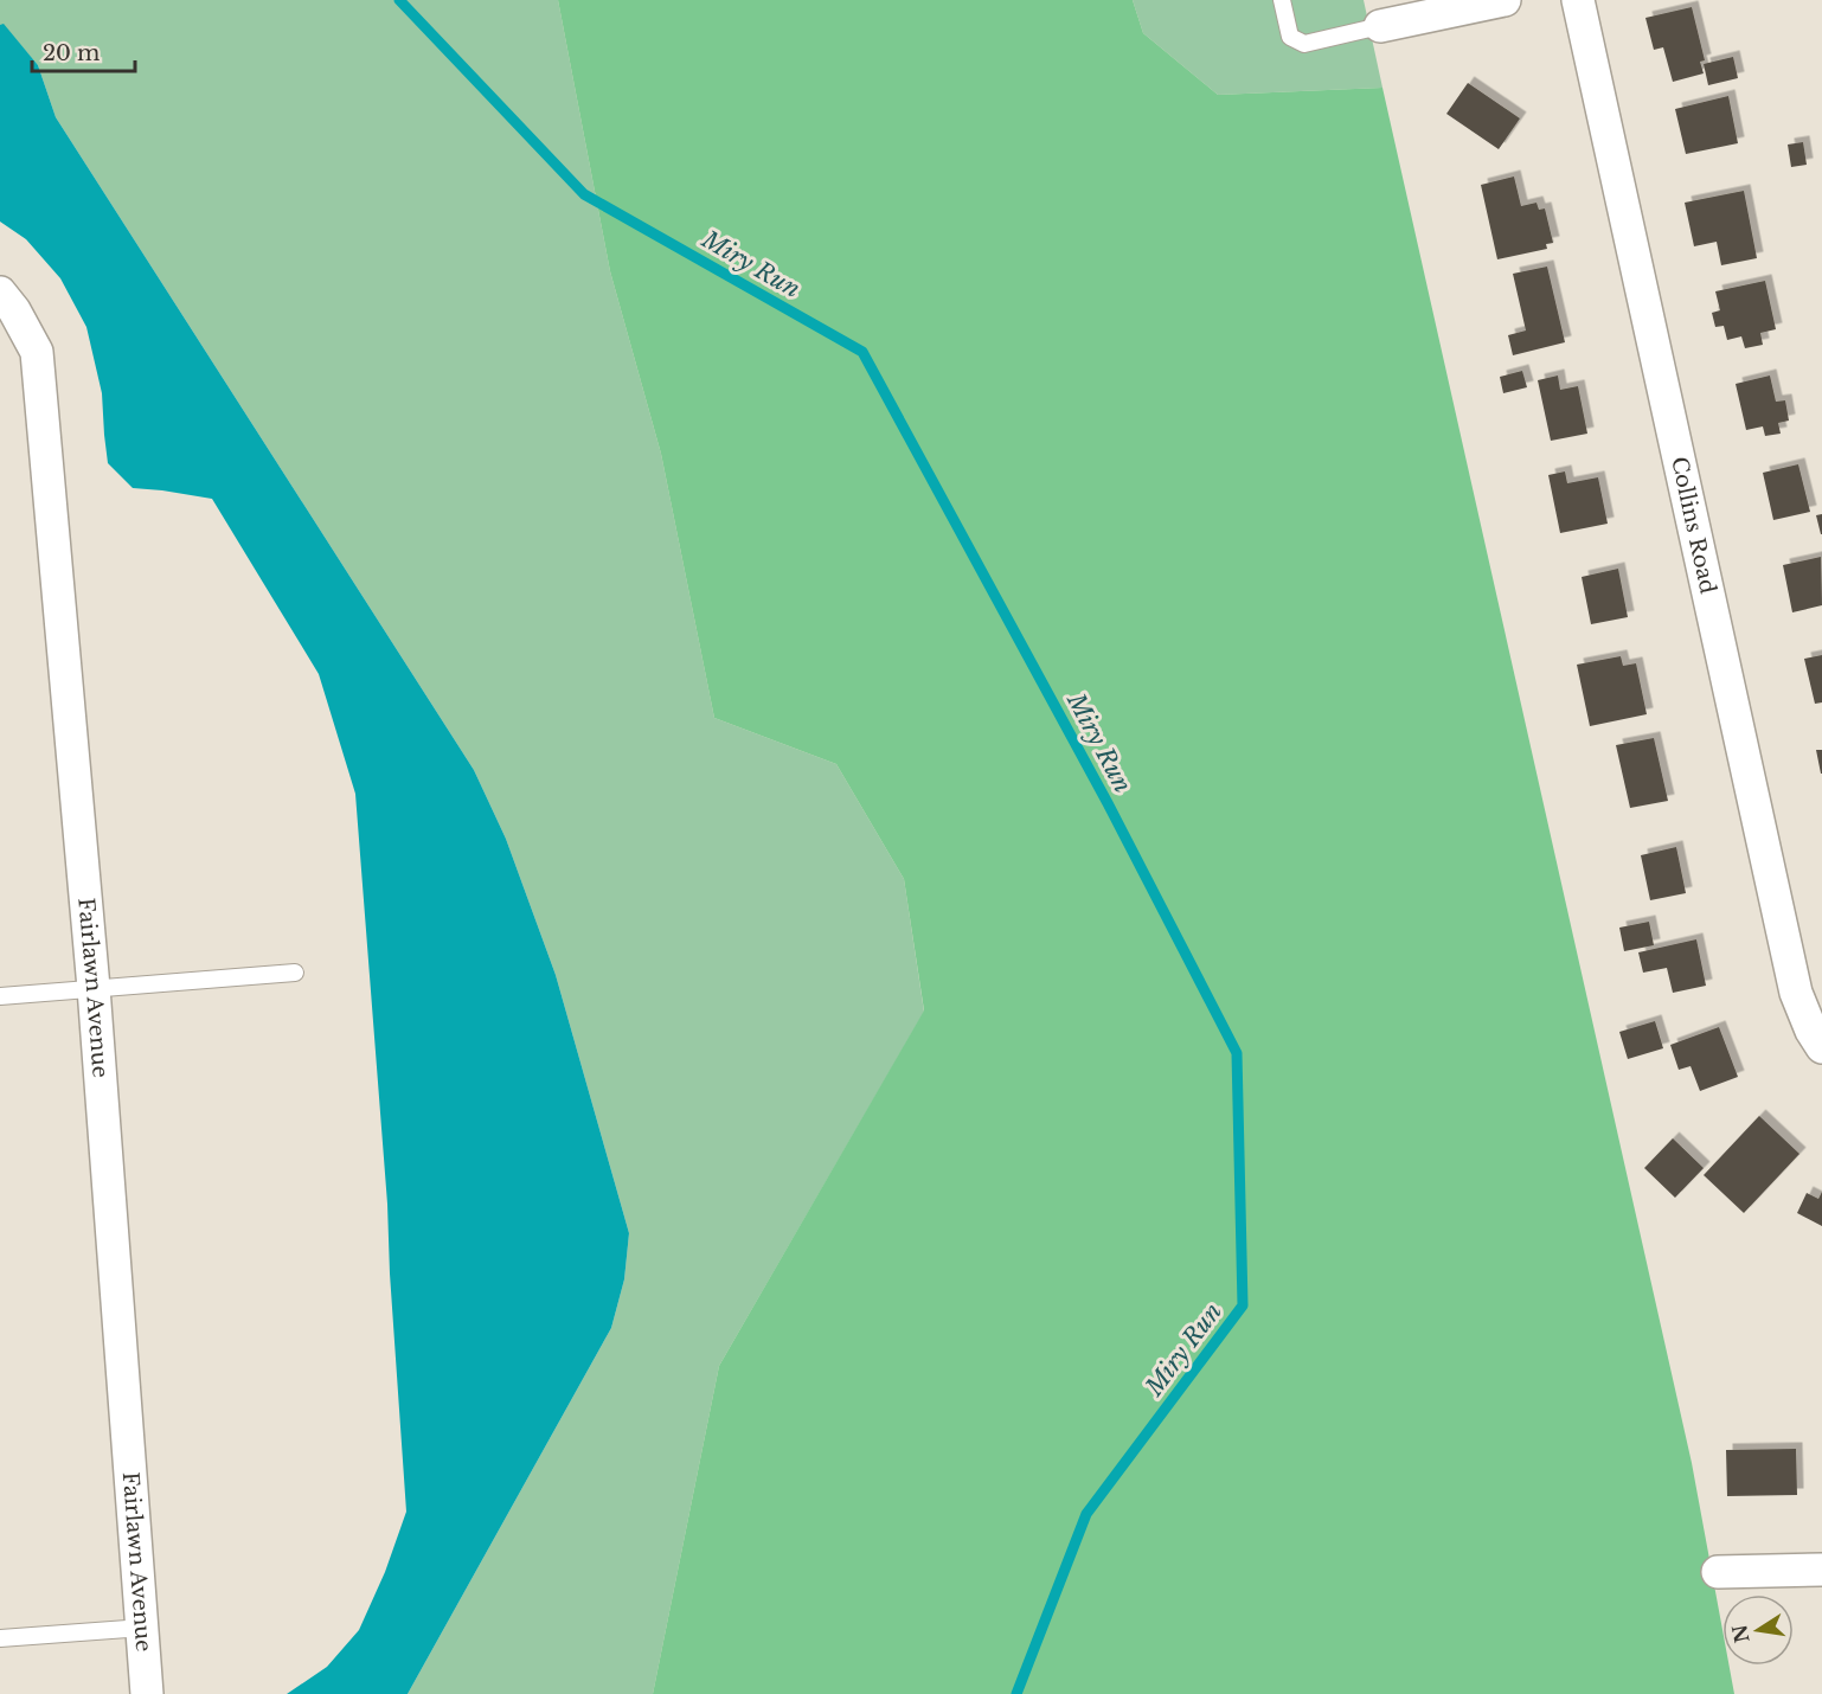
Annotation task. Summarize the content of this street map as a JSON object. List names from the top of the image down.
{
  "streets": {
    "street": ["Collins Road", "Fairlawn Avenue"]
  },
  "water": ["Miry Run"],
  "scale_bar": "20 m",
  "north": "left"
}
